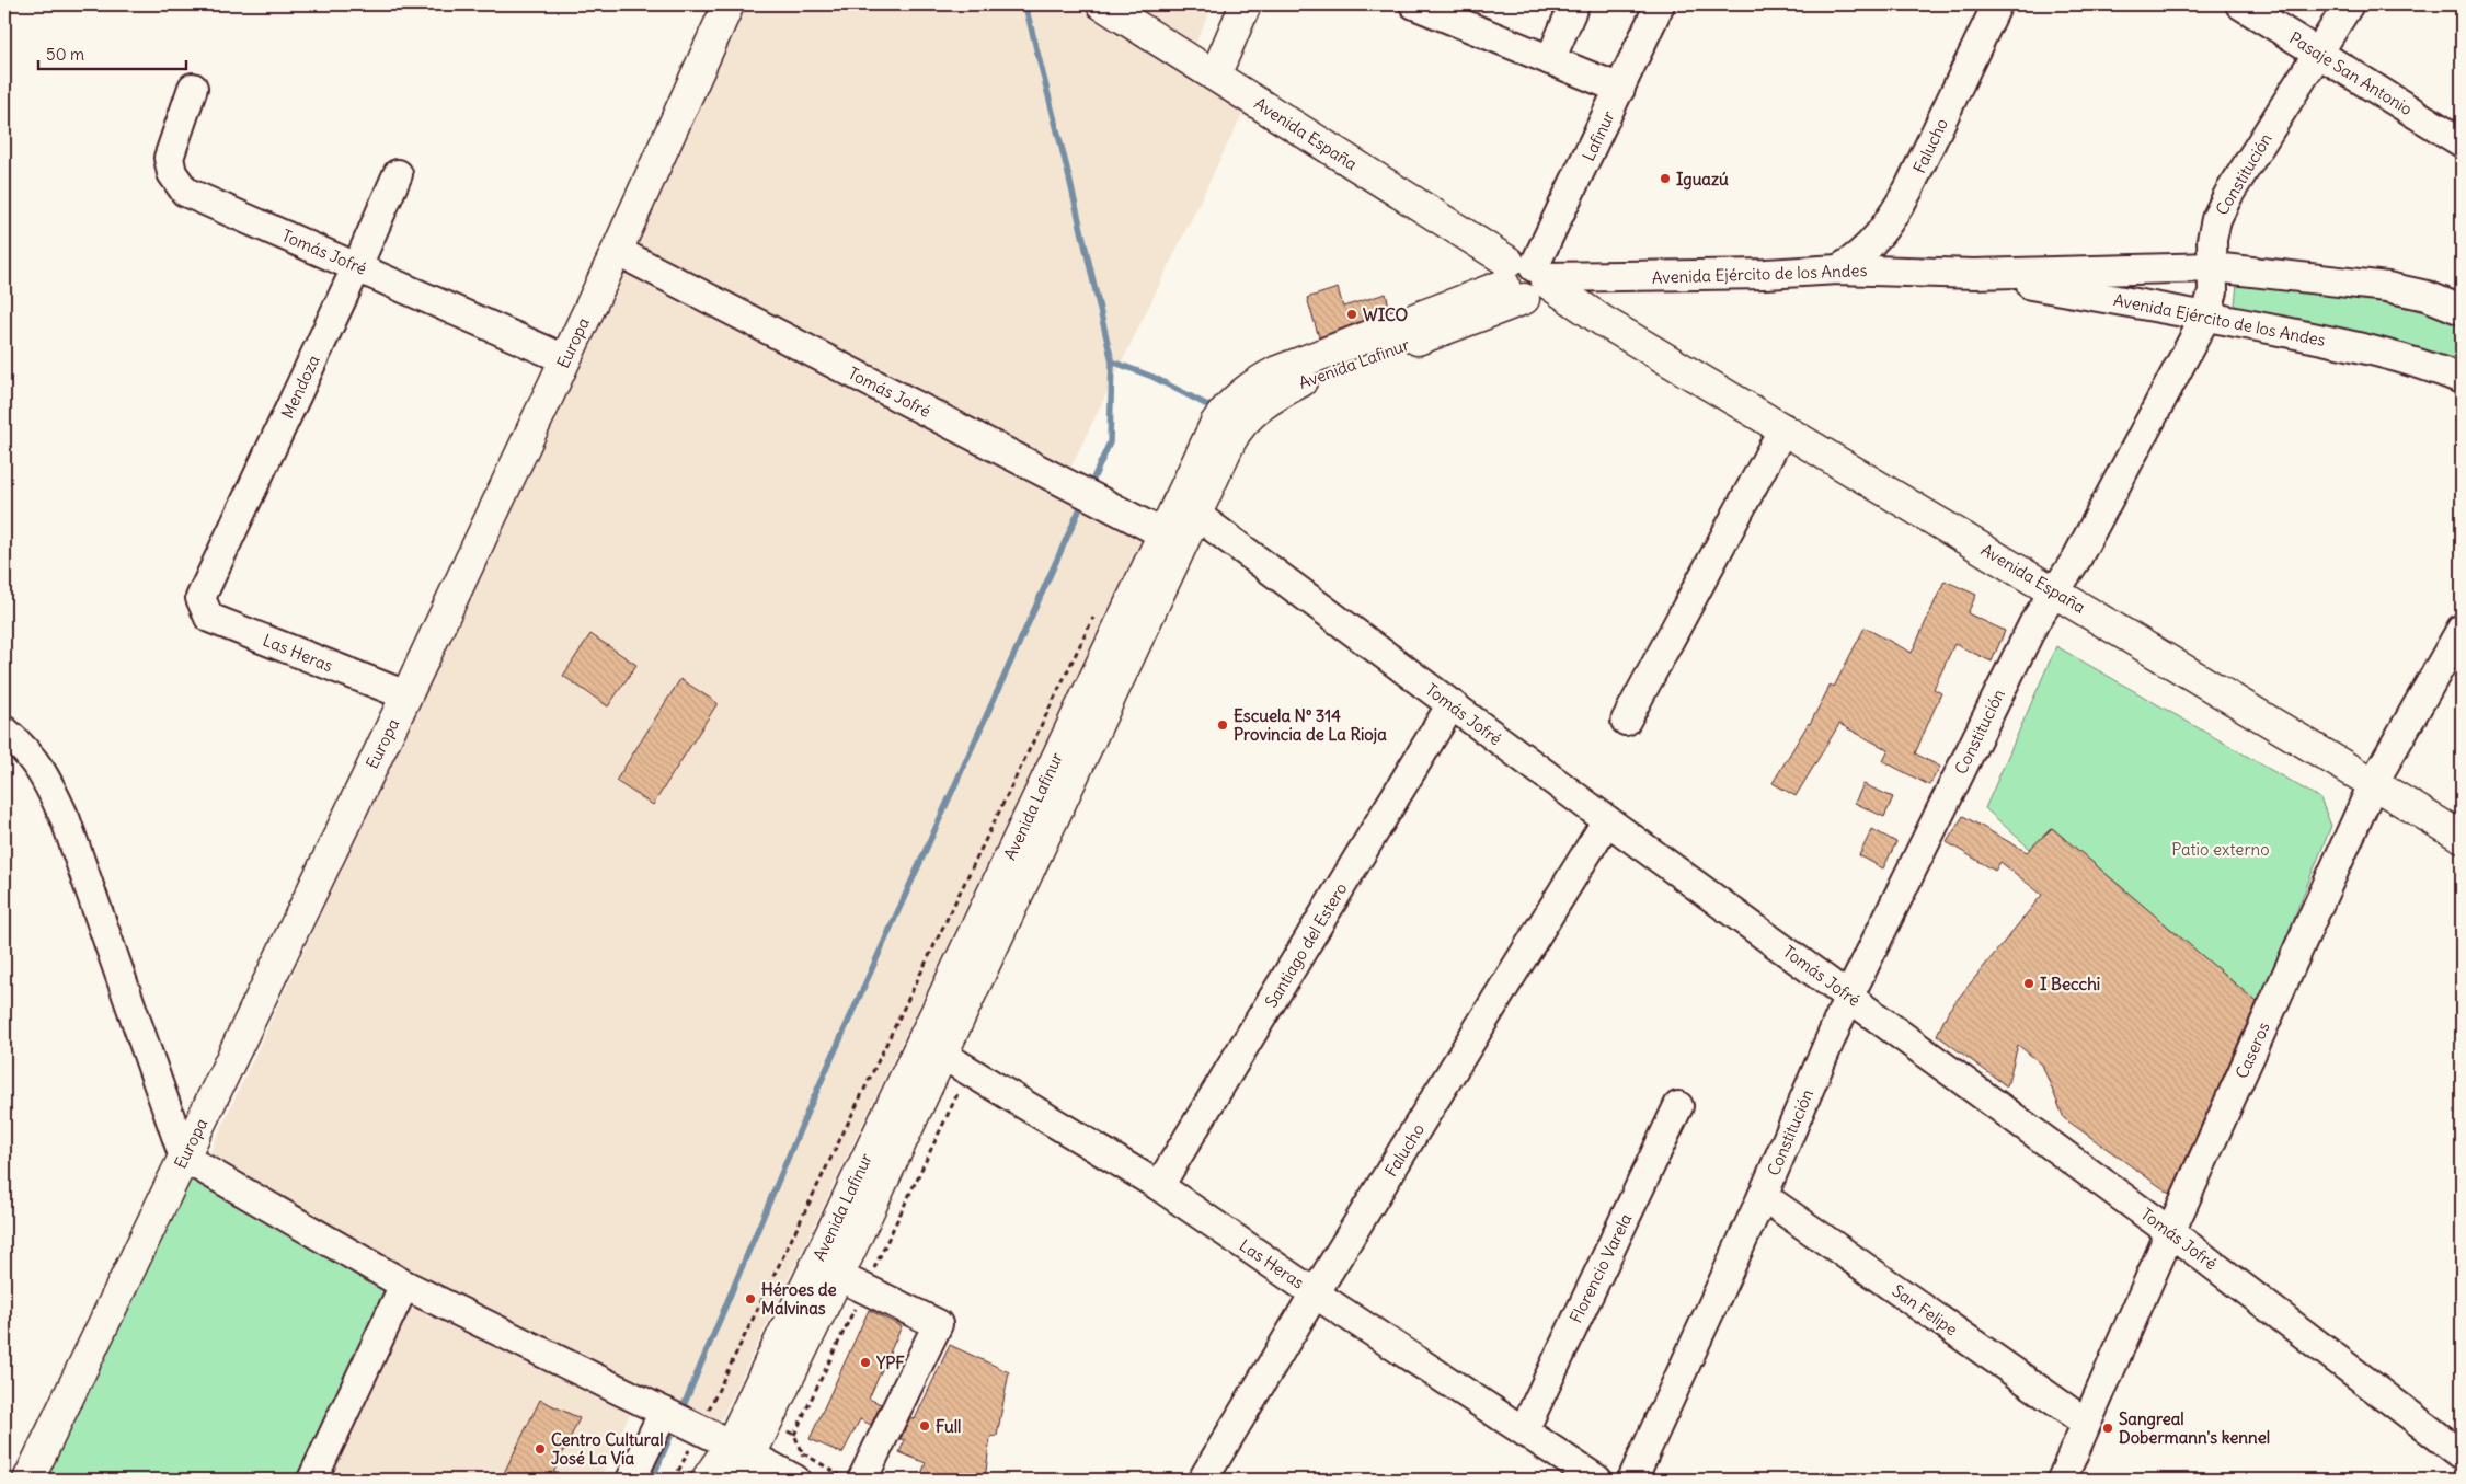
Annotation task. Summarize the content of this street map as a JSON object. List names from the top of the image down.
{
  "streets": {
    "main road": ["Avenida España", "Europa", "Avenida Lafinur"],
    "street": [
      "Pasaje San Antonio",
      "Lafinur",
      "Falucho",
      "Constitución",
      "Tomás Jofré",
      "Avenida Ejército de los Andes",
      "Mendoza",
      "Las Heras",
      "Santiago del Estero",
      "Caseros",
      "Florencio Varela",
      "San Felipe"
    ]
  },
  "crossings": [
    ["Pasaje San Antonio", "Constitución"],
    ["Avenida España", "Lafinur"],
    ["Avenida España", "Constitución"],
    ["Avenida España", "Avenida Ejército de los Andes"],
    ["Avenida España", "Avenida Lafinur"],
    ["Avenida España", "Caseros"],
    ["Lafinur", "Avenida Ejército de los Andes"],
    ["Lafinur", "Avenida Lafinur"],
    ["Falucho", "Tomás Jofré"],
    ["Falucho", "Avenida Ejército de los Andes"],
    ["Falucho", "Las Heras"],
    ["Constitución", "Tomás Jofré"],
    ["Constitución", "Avenida Ejército de los Andes"],
    ["Constitución", "San Felipe"],
    ["Tomás Jofré", "Europa"],
    ["Tomás Jofré", "Avenida Lafinur"],
    ["Tomás Jofré", "Mendoza"],
    ["Tomás Jofré", "Santiago del Estero"],
    ["Tomás Jofré", "Caseros"],
    ["Avenida Ejército de los Andes", "Avenida Lafinur"],
    ["Europa", "Las Heras"],
    ["Avenida Lafinur", "Las Heras"],
    ["Mendoza", "Las Heras"],
    ["Las Heras", "Santiago del Estero"],
    ["Las Heras", "Florencio Varela"],
    ["Caseros", "San Felipe"]
  ],
  "parks": ["Patio externo"],
  "places": [
    "Iguazú",
    "WICO",
    "Escuela Nº 314 Provincia de La Rioja",
    "I Becchi",
    "Héroes de Malvinas",
    "YPF",
    "Full",
    "Sangreal Dobermann's kennel",
    "Centro Cultural José La Vía"
  ],
  "scale_bar": "50 m"
}
